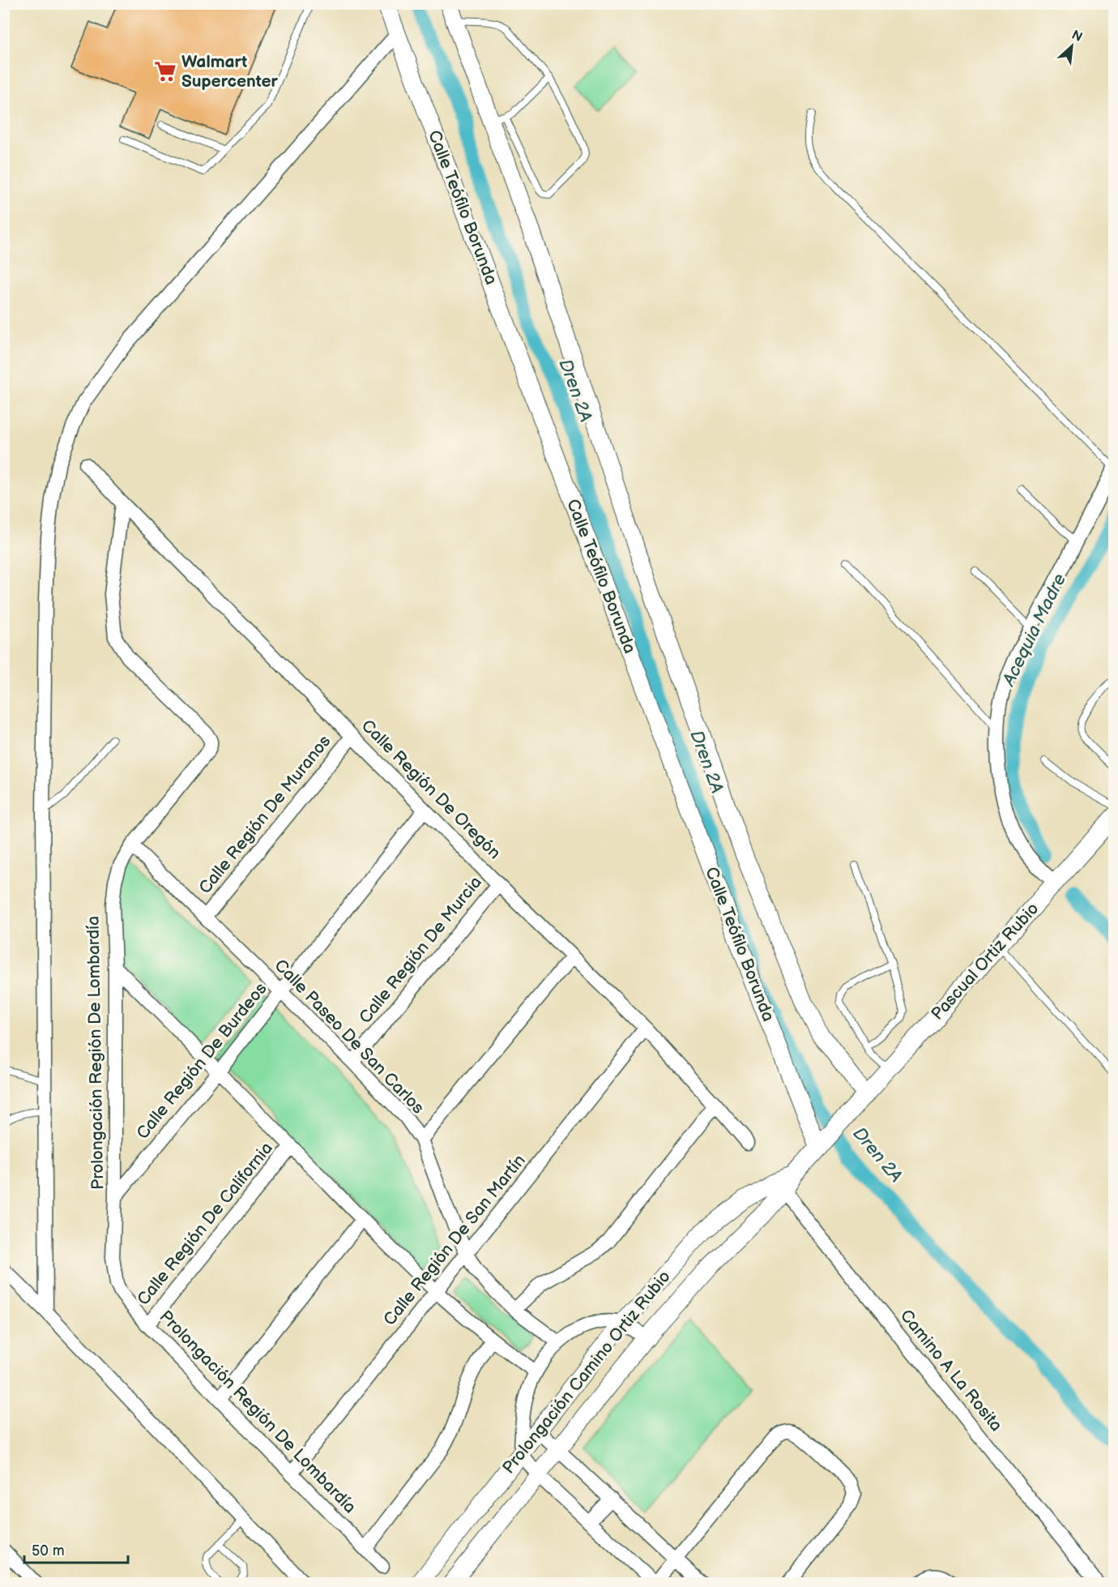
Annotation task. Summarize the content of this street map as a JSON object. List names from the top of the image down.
{
  "streets": {
    "street": [
      "Calle Teófilo Borunda",
      "Calle Región De Oregón",
      "Calle Región De Muranos",
      "Calle Región De Murcia",
      "Pascual Ortiz Rubio",
      "Calle Paseo De San Carlos",
      "Prolongación Región De Lombardía",
      "Calle Región De Burdeos",
      "Calle Región De California",
      "Calle Región De San Martín",
      "Camino A La Rosita",
      "Prolongación Camino Ortiz Rubio"
    ]
  },
  "crossings": [
    ["Calle Teófilo Borunda", "Pascual Ortiz Rubio"],
    ["Calle Región De Oregón", "Calle Región De Muranos"],
    ["Calle Región De Oregón", "Calle Región De Murcia"],
    ["Calle Región De Oregón", "Prolongación Región De Lombardía"],
    ["Calle Región De Oregón", "Calle Región De Burdeos"],
    ["Calle Región De Oregón", "Calle Región De San Martín"],
    ["Calle Región De Muranos", "Calle Paseo De San Carlos"],
    ["Calle Región De Murcia", "Calle Paseo De San Carlos"],
    ["Pascual Ortiz Rubio", "Camino A La Rosita"],
    ["Pascual Ortiz Rubio", "Prolongación Camino Ortiz Rubio"],
    ["Calle Paseo De San Carlos", "Prolongación Región De Lombardía"],
    ["Calle Paseo De San Carlos", "Calle Región De Burdeos"],
    ["Calle Paseo De San Carlos", "Calle Región De San Martín"],
    ["Prolongación Región De Lombardía", "Calle Región De Burdeos"],
    ["Prolongación Región De Lombardía", "Calle Región De California"],
    ["Prolongación Región De Lombardía", "Calle Región De San Martín"],
    ["Camino A La Rosita", "Prolongación Camino Ortiz Rubio"]
  ],
  "water": ["Dren 2A", "Acequia Madre"],
  "places": {
    "supermarket": ["Walmart Supercenter"]
  },
  "scale_bar": "50 m",
  "north": "top right"
}
